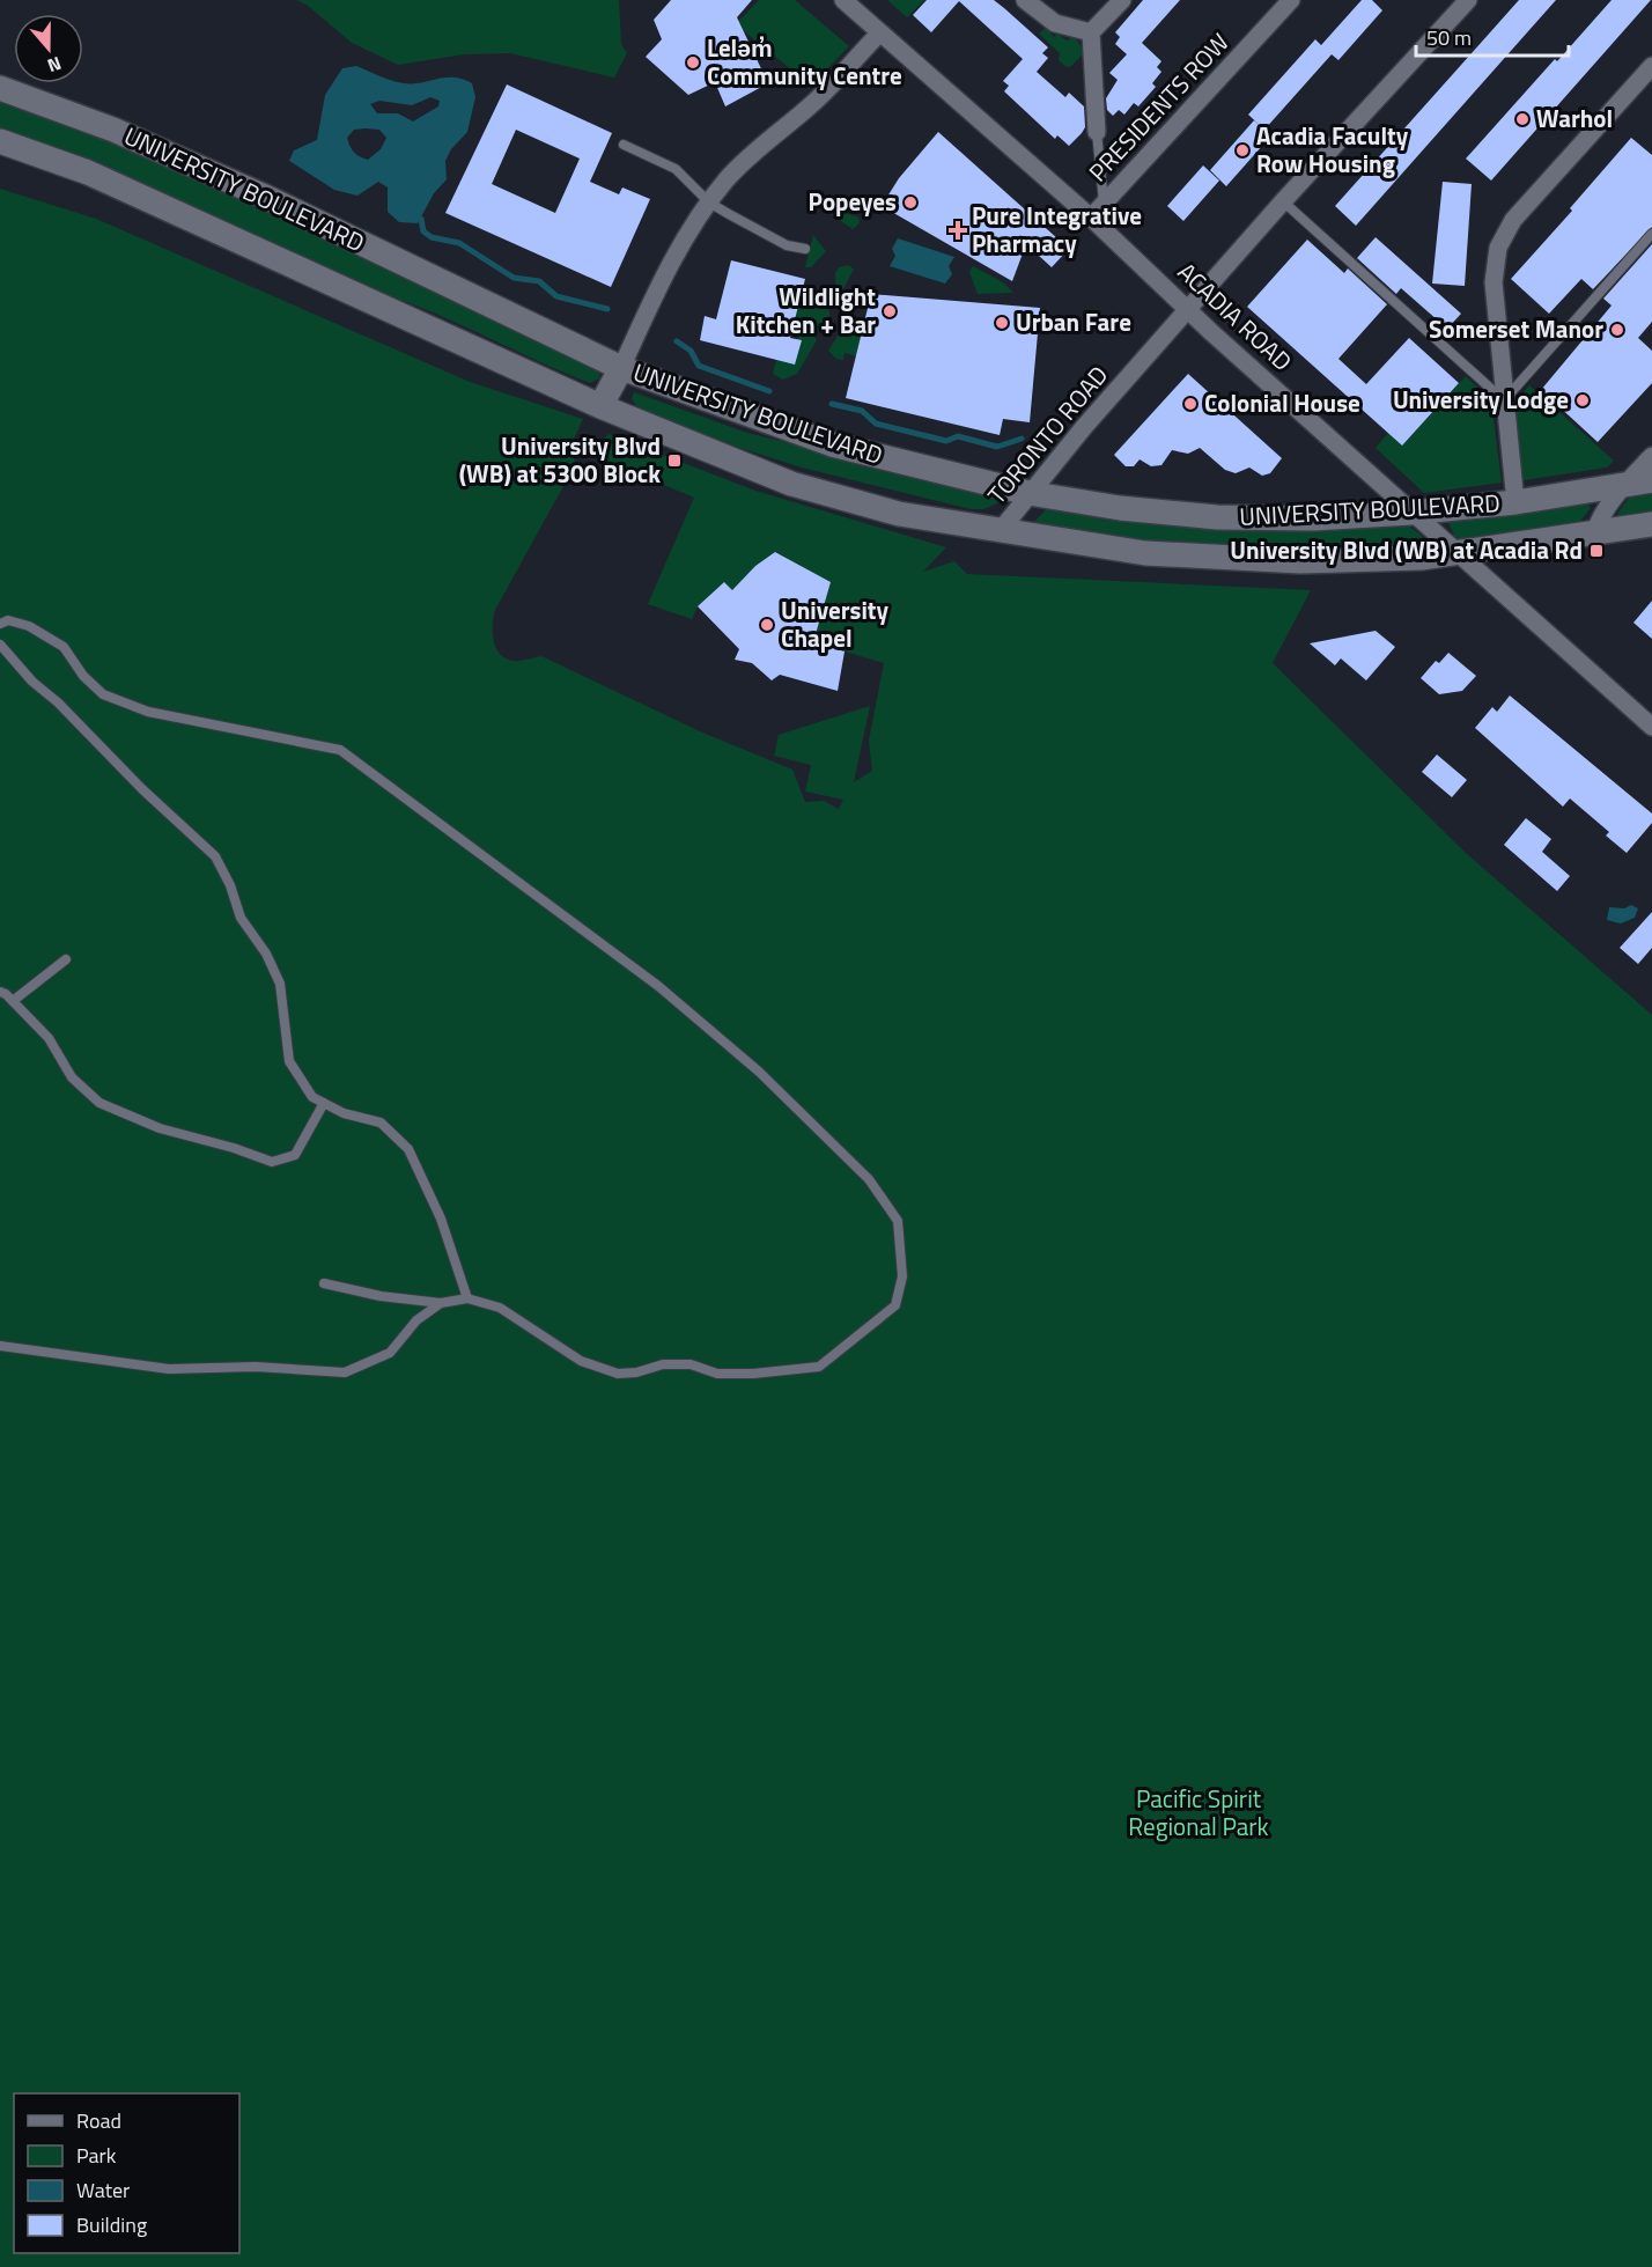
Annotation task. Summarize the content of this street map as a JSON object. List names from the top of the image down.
{
  "streets": {
    "main road": ["UNIVERSITY BOULEVARD"],
    "street": ["PRESIDENTS ROW", "ACADIA ROAD", "TORONTO ROAD"]
  },
  "crossings": [
    ["PRESIDENTS ROW", "ACADIA ROAD"],
    ["UNIVERSITY BOULEVARD", "ACADIA ROAD"],
    ["UNIVERSITY BOULEVARD", "TORONTO ROAD"],
    ["ACADIA ROAD", "TORONTO ROAD"]
  ],
  "parks": ["Pacific Spirit Regional Park"],
  "places": {
    "other": [
      "Leləm̓ Community Centre",
      "Warhol",
      "Acadia Faculty Row Housing",
      "Popeyes",
      "Wildlight Kitchen + Bar",
      "Urban Fare",
      "Somerset Manor",
      "University Lodge",
      "Colonial House",
      "University Chapel"
    ],
    "health": ["Pure Integrative Pharmacy"],
    "transit": ["University Blvd (WB) at 5300 Block", "University Blvd (WB) at Acadia Rd"]
  },
  "legend": [
    "Road",
    "Park",
    "Water",
    "Building"
  ],
  "scale_bar": "50 m",
  "north": "bottom"
}
